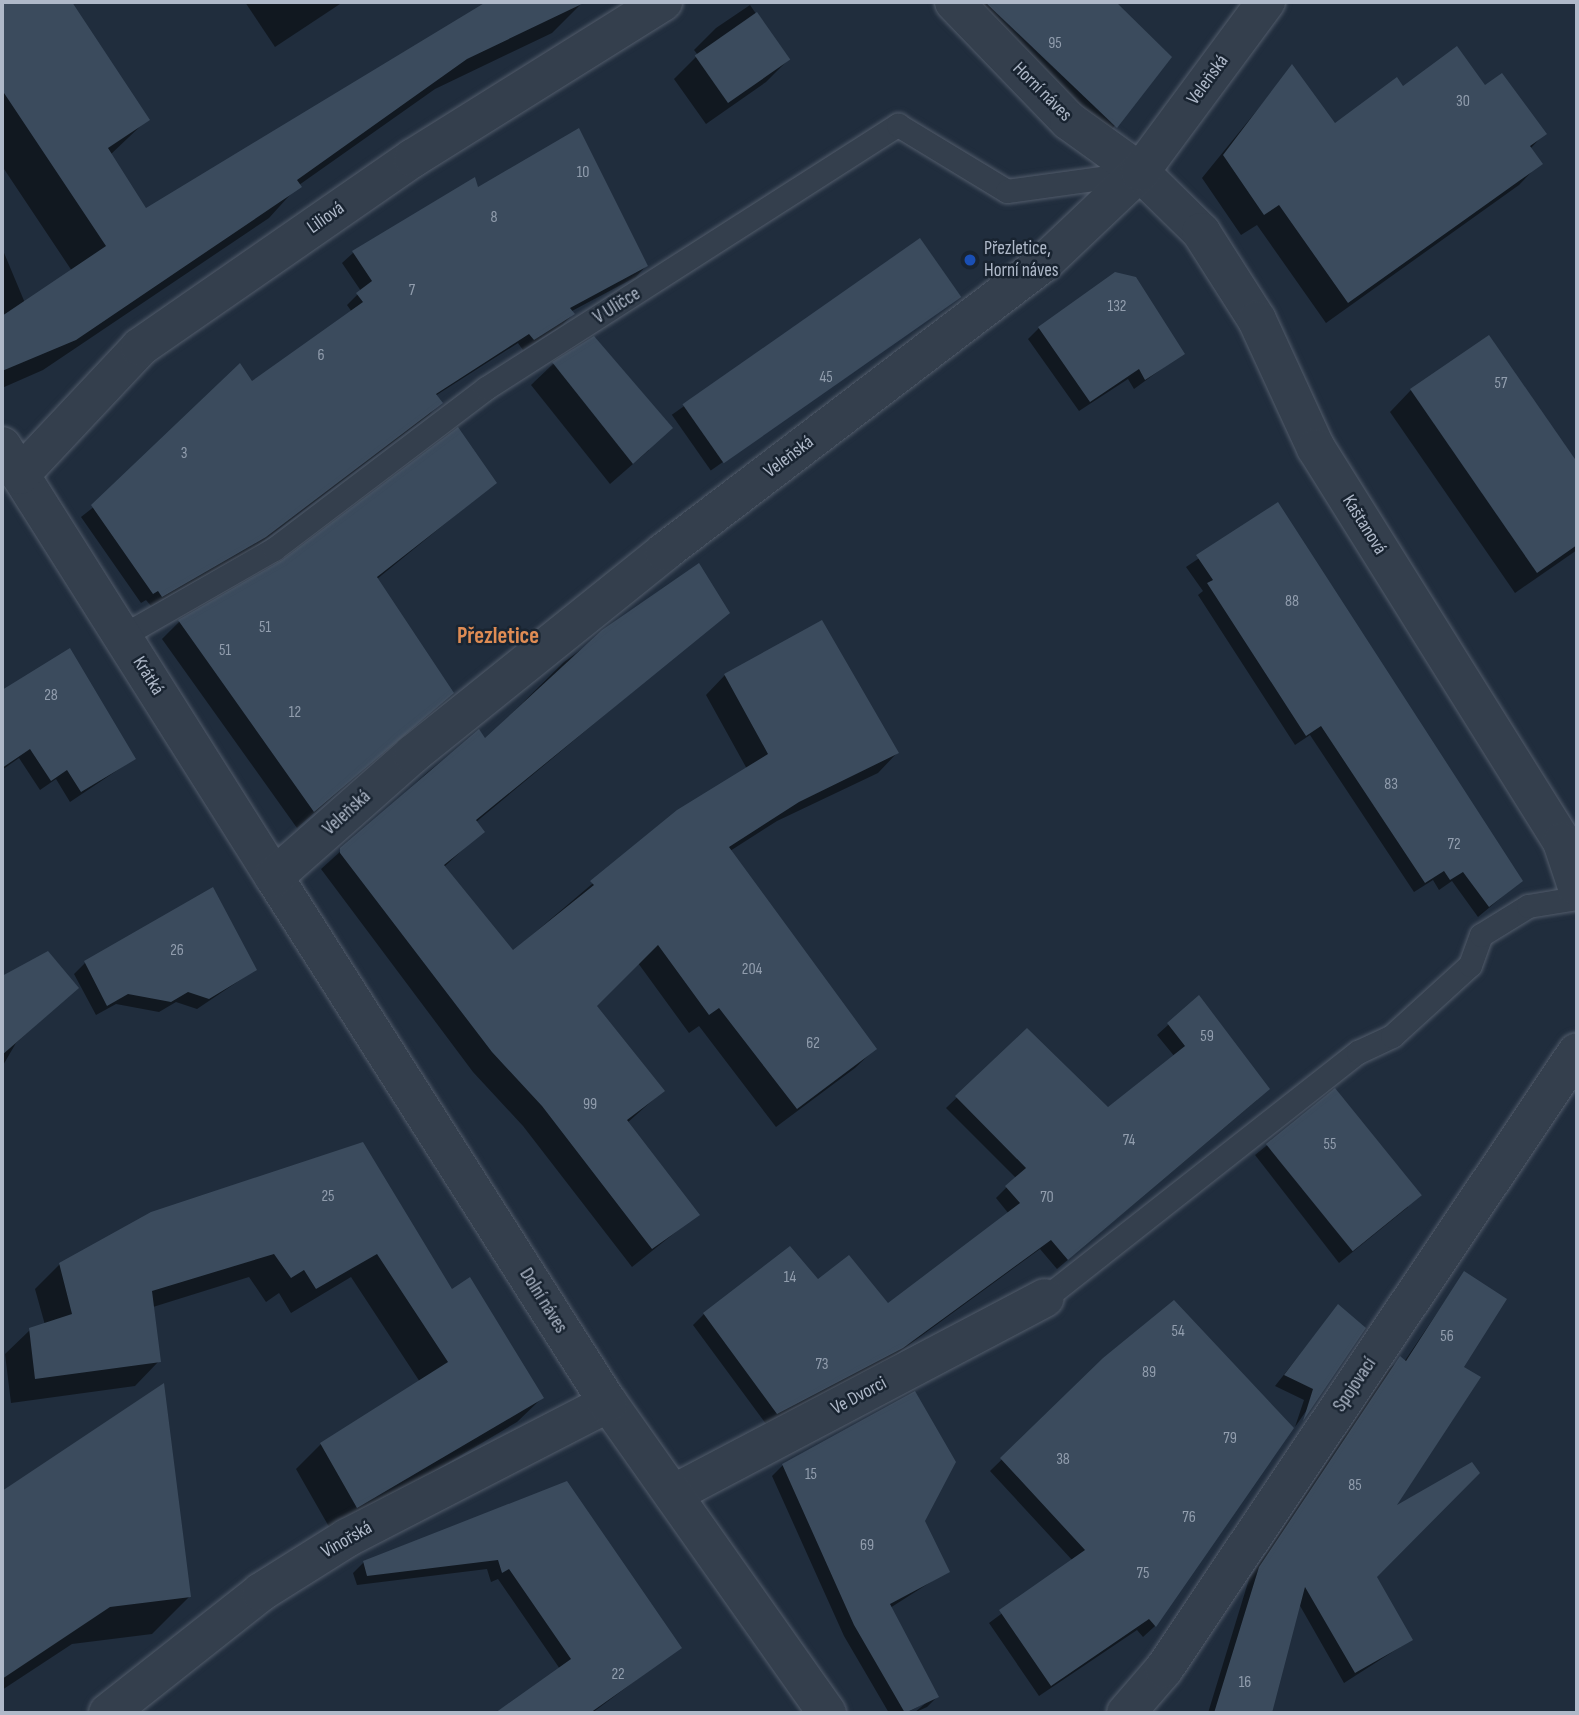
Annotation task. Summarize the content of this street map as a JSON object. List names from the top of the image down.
{
  "streets": {
    "street": [
      "Veleňská",
      "Horní náves",
      "Liliová",
      "Kaštanová",
      "Krátká",
      "Dolní náves",
      "Spojovací",
      "Ve Dvorci",
      "Vinořská"
    ],
    "lane": ["V Uličce"]
  },
  "crossings": [
    ["Veleňská", "Horní náves"],
    ["Veleňská", "V Uličce"],
    ["Veleňská", "Kaštanová"],
    ["Veleňská", "Krátká"],
    ["Veleňská", "Dolní náves"],
    ["Horní náves", "V Uličce"],
    ["Horní náves", "Kaštanová"],
    ["Liliová", "Krátká"],
    ["V Uličce", "Kaštanová"],
    ["V Uličce", "Krátká"],
    ["Krátká", "Dolní náves"],
    ["Dolní náves", "Ve Dvorci"],
    ["Dolní náves", "Vinořská"]
  ],
  "districts": ["Přezletice"],
  "places": ["Přezletice, Horní náves"],
  "house_numbers": [
    "95",
    "30",
    "10",
    "8",
    "7",
    "132",
    "6",
    "45",
    "57",
    "3",
    "88",
    "51",
    "51",
    "28",
    "12",
    "83",
    "72",
    "26",
    "204",
    "59",
    "62",
    "99",
    "74",
    "55",
    "25",
    "70",
    "14",
    "54",
    "56",
    "73",
    "89",
    "79",
    "38",
    "15",
    "85",
    "76",
    "69",
    "75",
    "22",
    "16"
  ]
}
